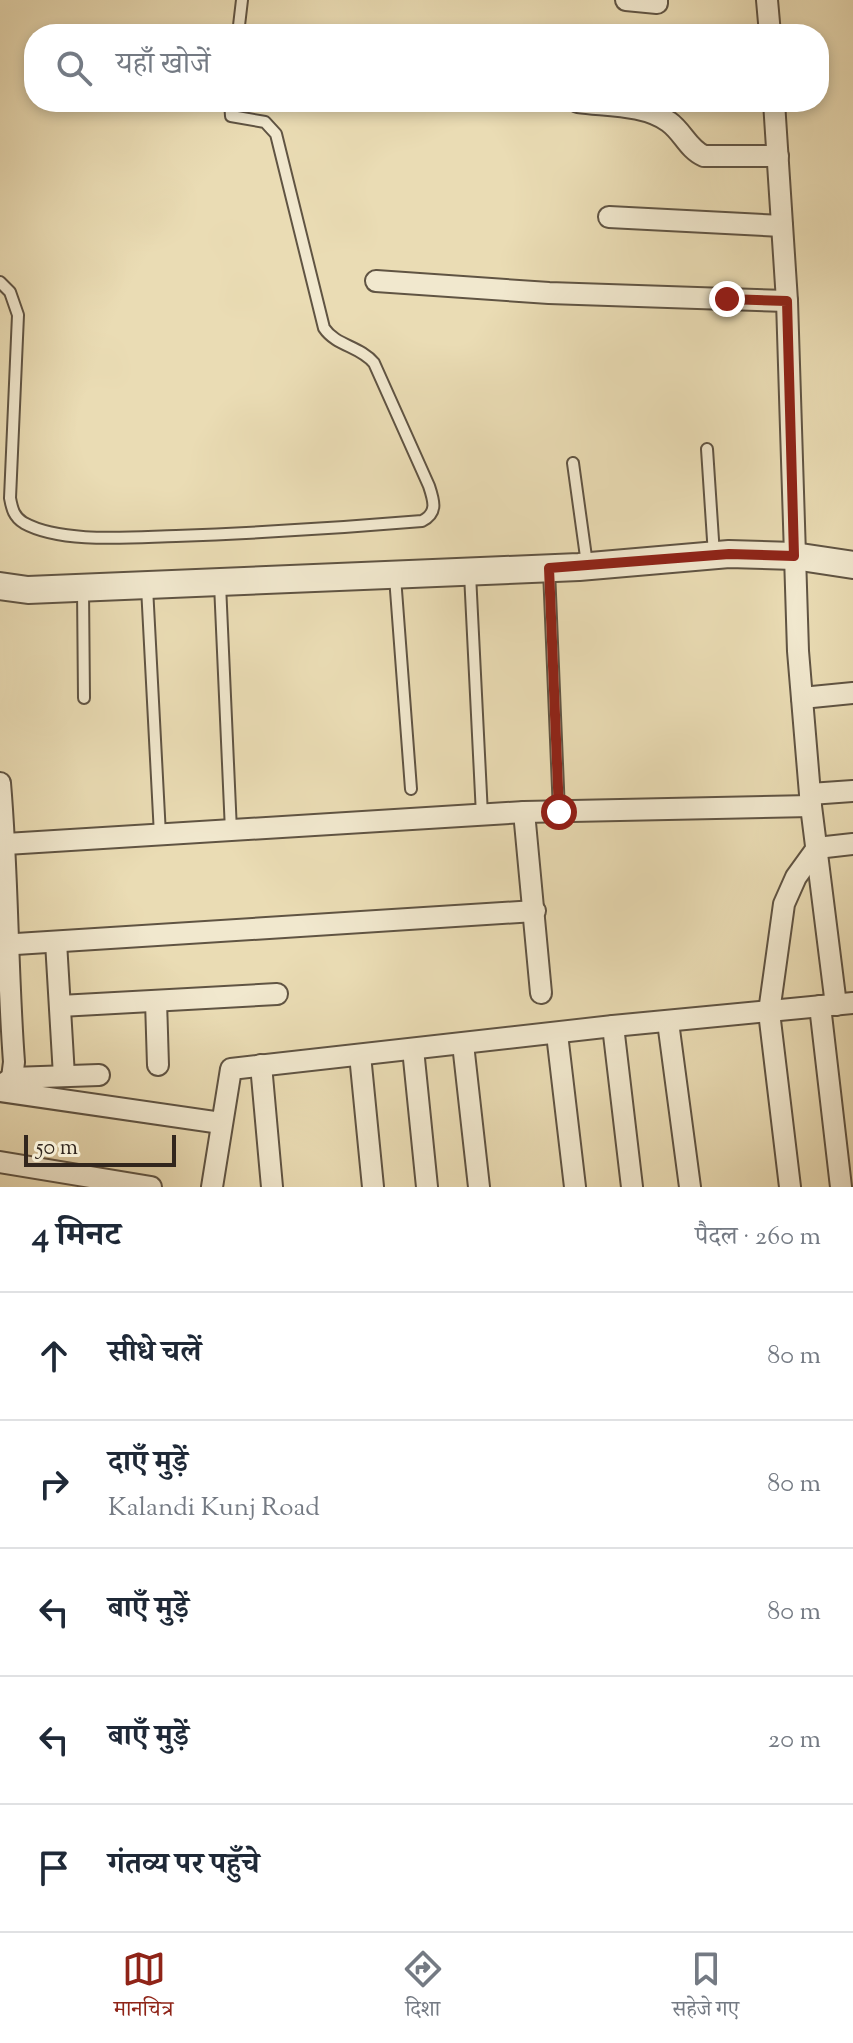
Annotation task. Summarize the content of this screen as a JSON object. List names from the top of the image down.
{
  "scale_bar": "50 m",
  "page": {
    "search": "यहाँ खोजें",
    "scale": "50 m",
    "heading": ["4 मिनट", "पैदल · 260 m"],
    "list": [
      ["सीधे चलें", "80 m"],
      ["दाएँ मुड़ें", "Kalandi Kunj Road", "80 m"],
      ["बाएँ मुड़ें", "80 m"],
      ["बाएँ मुड़ें", "20 m"],
      "गंतव्य पर पहुँचे"
    ],
    "nav": ["मानचित्र", "दिशा", "सहेजे गए"]
  }
}
